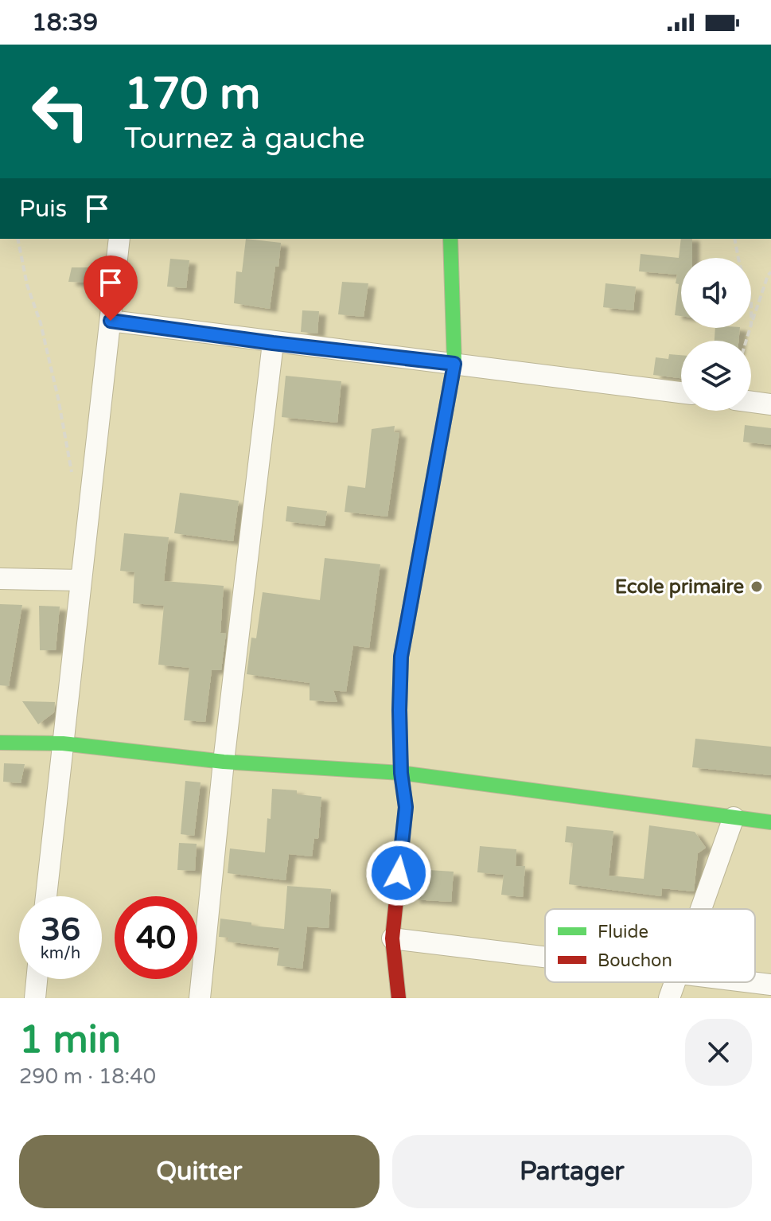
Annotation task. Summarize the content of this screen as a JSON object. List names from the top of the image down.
{
  "places": ["Ecole primaire"],
  "legend": ["Fluide", "Bouchon"],
  "page": {
    "status": "18:39",
    "turn": ["170 m", "Tournez à gauche"],
    "then": "Puis",
    "speed": "36 km/h",
    "limit": "40",
    "heading": ["1 min", "290 m · 18:40"],
    "buttons": ["Quitter", "Partager"]
  }
}
